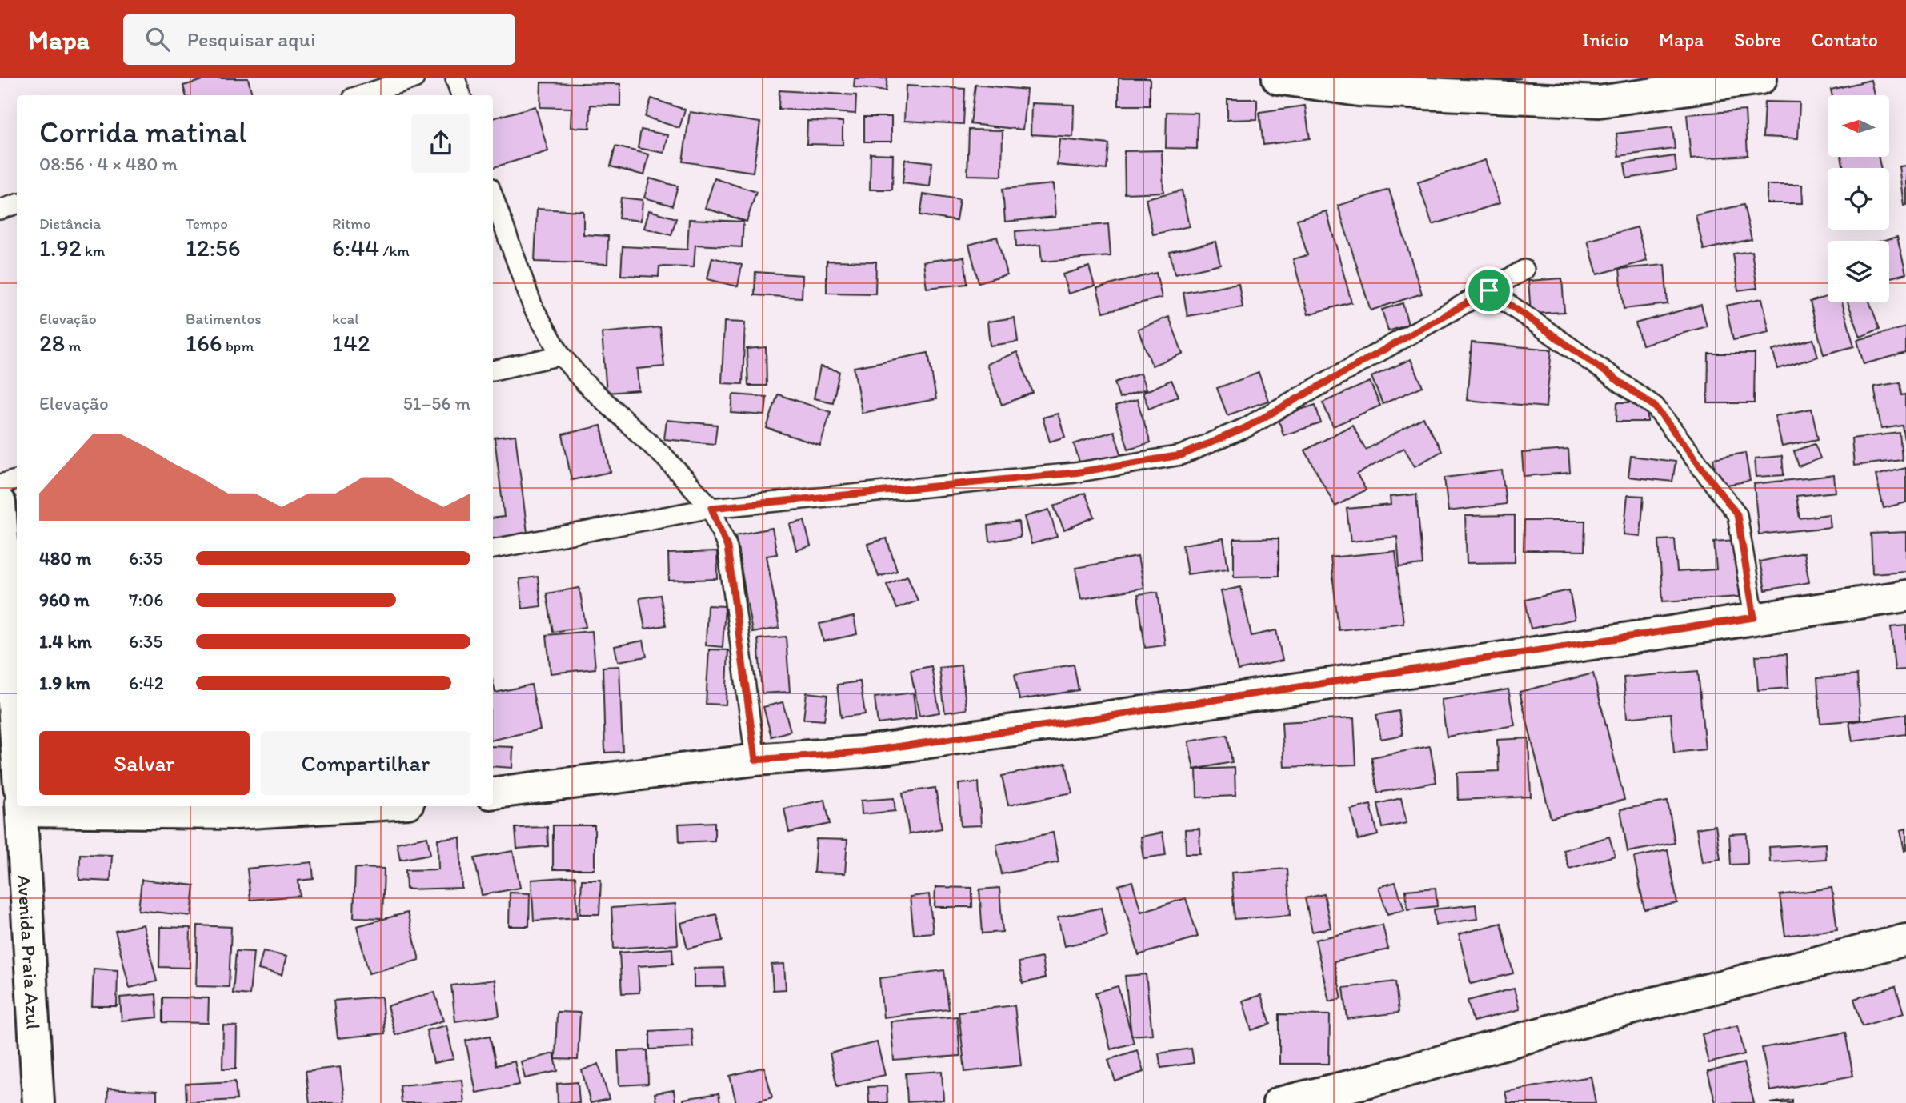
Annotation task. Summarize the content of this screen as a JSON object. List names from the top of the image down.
{
  "streets": {
    "street": ["Avenida Praia Azul"]
  },
  "north": "left",
  "page": {
    "header": "Mapa",
    "search": "Pesquisar aqui",
    "nav": [
      "Início",
      "Mapa",
      "Sobre",
      "Contato"
    ],
    "heading": ["Corrida matinal", "08:56 · 4 × 480 m"],
    "stats": [
      ["Distância", "1.92 km"],
      ["Tempo", "12:56"],
      ["Ritmo", "6:44 /km"],
      ["Elevação", "28 m"],
      ["Batimentos", "166 bpm"],
      ["kcal", "142"]
    ],
    "chart": ["Elevação", "51–56 m"],
    "list": [
      {
        "name": "480 m",
        "note": "6:35"
      },
      {
        "name": "960 m",
        "note": "7:06"
      },
      {
        "name": "1.4 km",
        "note": "6:35"
      },
      {
        "name": "1.9 km",
        "note": "6:42"
      }
    ],
    "buttons": ["Salvar", "Compartilhar"]
  }
}
